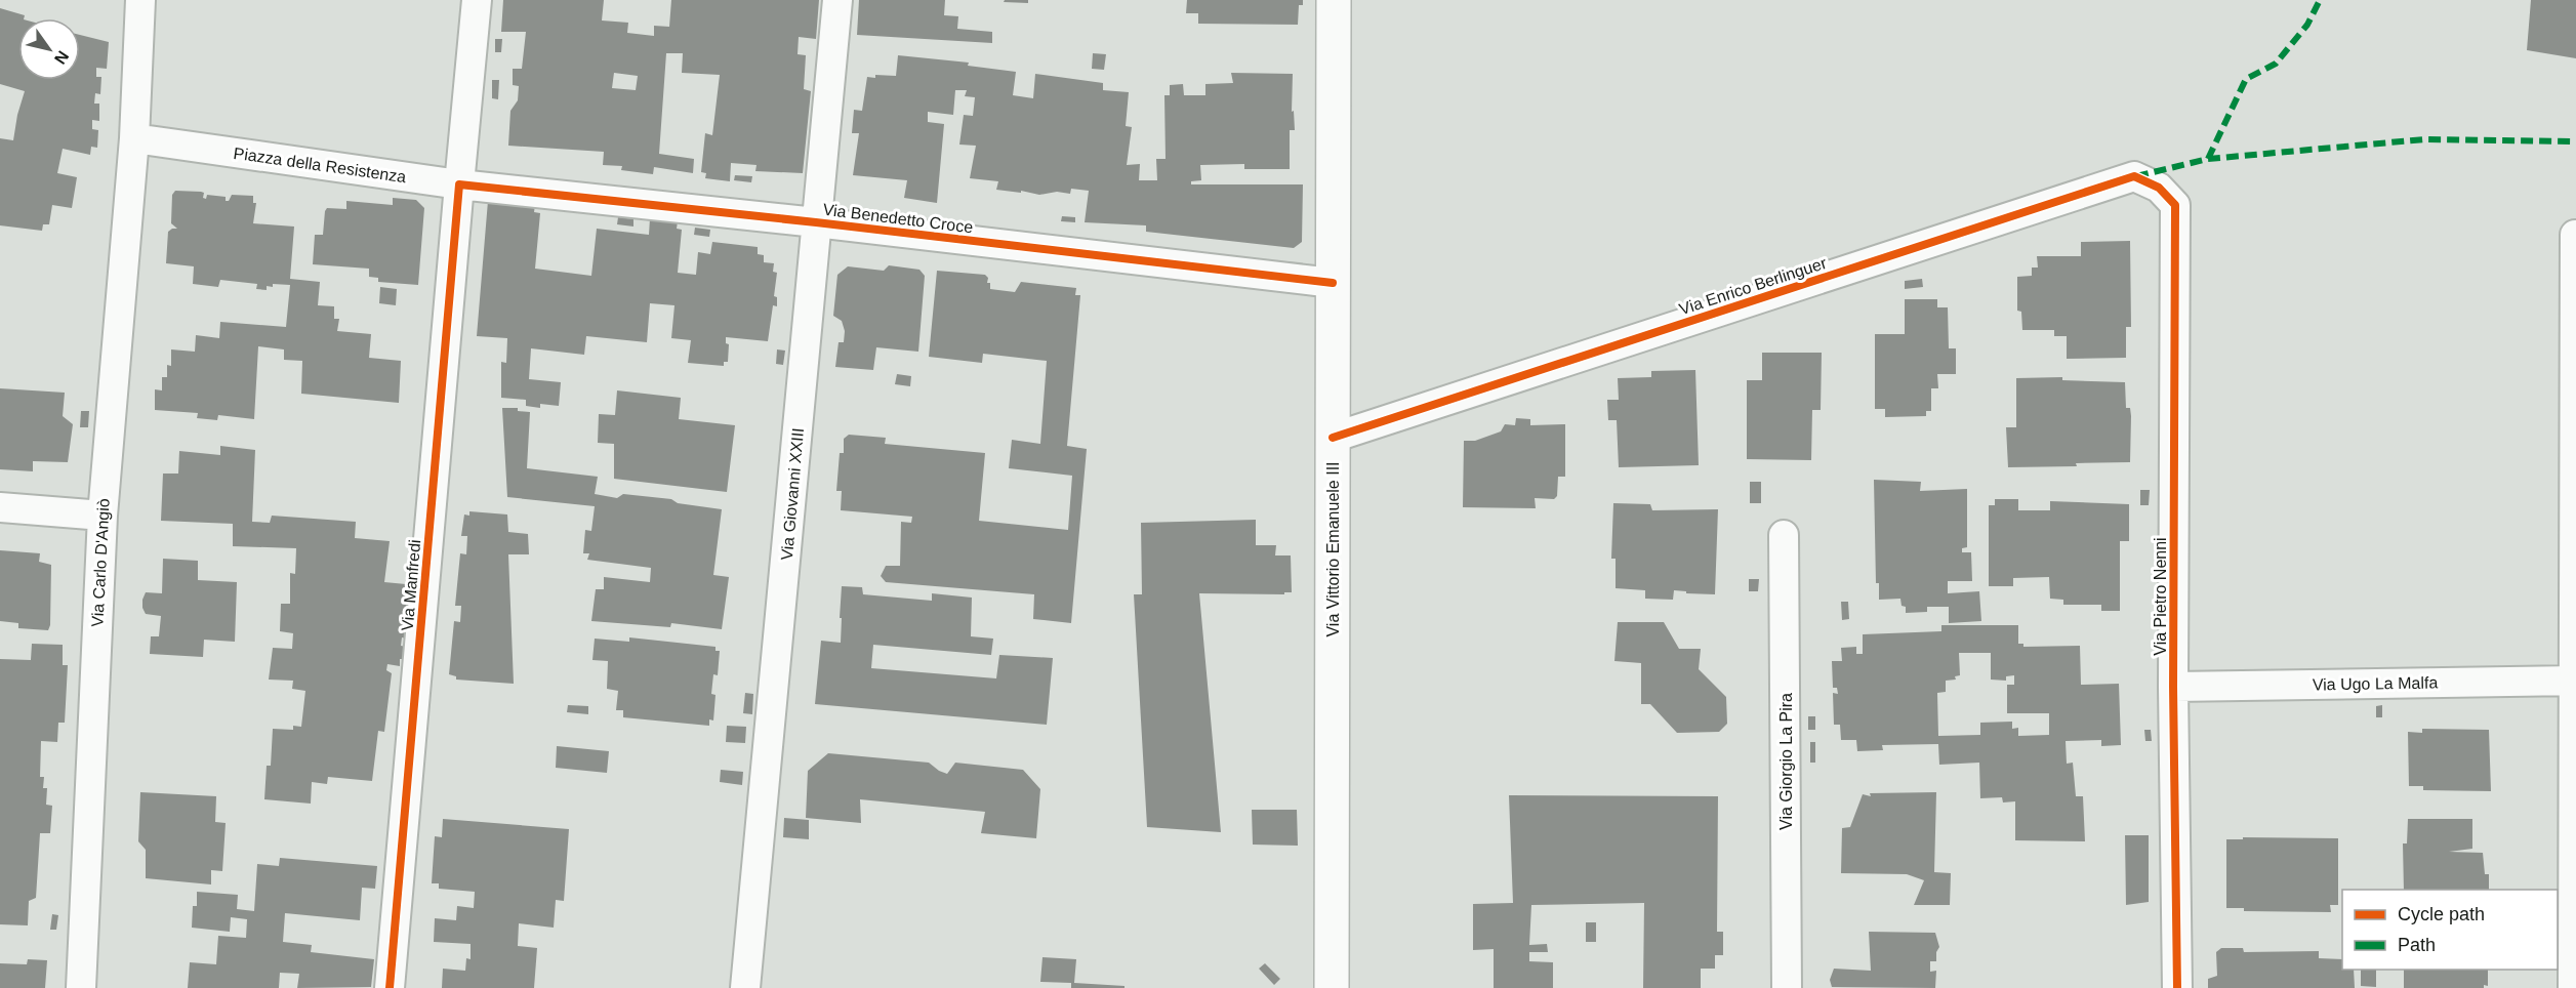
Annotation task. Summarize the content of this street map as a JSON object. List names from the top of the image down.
{
  "streets": {
    "street": [
      "Piazza della Resistenza",
      "Via Benedetto Croce",
      "Via Enrico Berlinguer",
      "Via Giovanni XXIII",
      "Via Vittorio Emanuele III",
      "Via Carlo D'Angiò",
      "Via Manfredi",
      "Via Pietro Nenni",
      "Via Ugo La Malfa",
      "Via Giorgio La Pira"
    ]
  },
  "crossings": [
    ["Piazza della Resistenza", "Via Benedetto Croce"],
    ["Piazza della Resistenza", "Via Carlo D'Angiò"],
    ["Piazza della Resistenza", "Via Manfredi"],
    ["Via Benedetto Croce", "Via Giovanni XXIII"],
    ["Via Benedetto Croce", "Via Vittorio Emanuele III"],
    ["Via Benedetto Croce", "Via Manfredi"],
    ["Via Enrico Berlinguer", "Via Vittorio Emanuele III"],
    ["Via Enrico Berlinguer", "Via Pietro Nenni"],
    ["Via Pietro Nenni", "Via Ugo La Malfa"]
  ],
  "legend": ["Cycle path", "Path"],
  "north": "bottom right"
}
